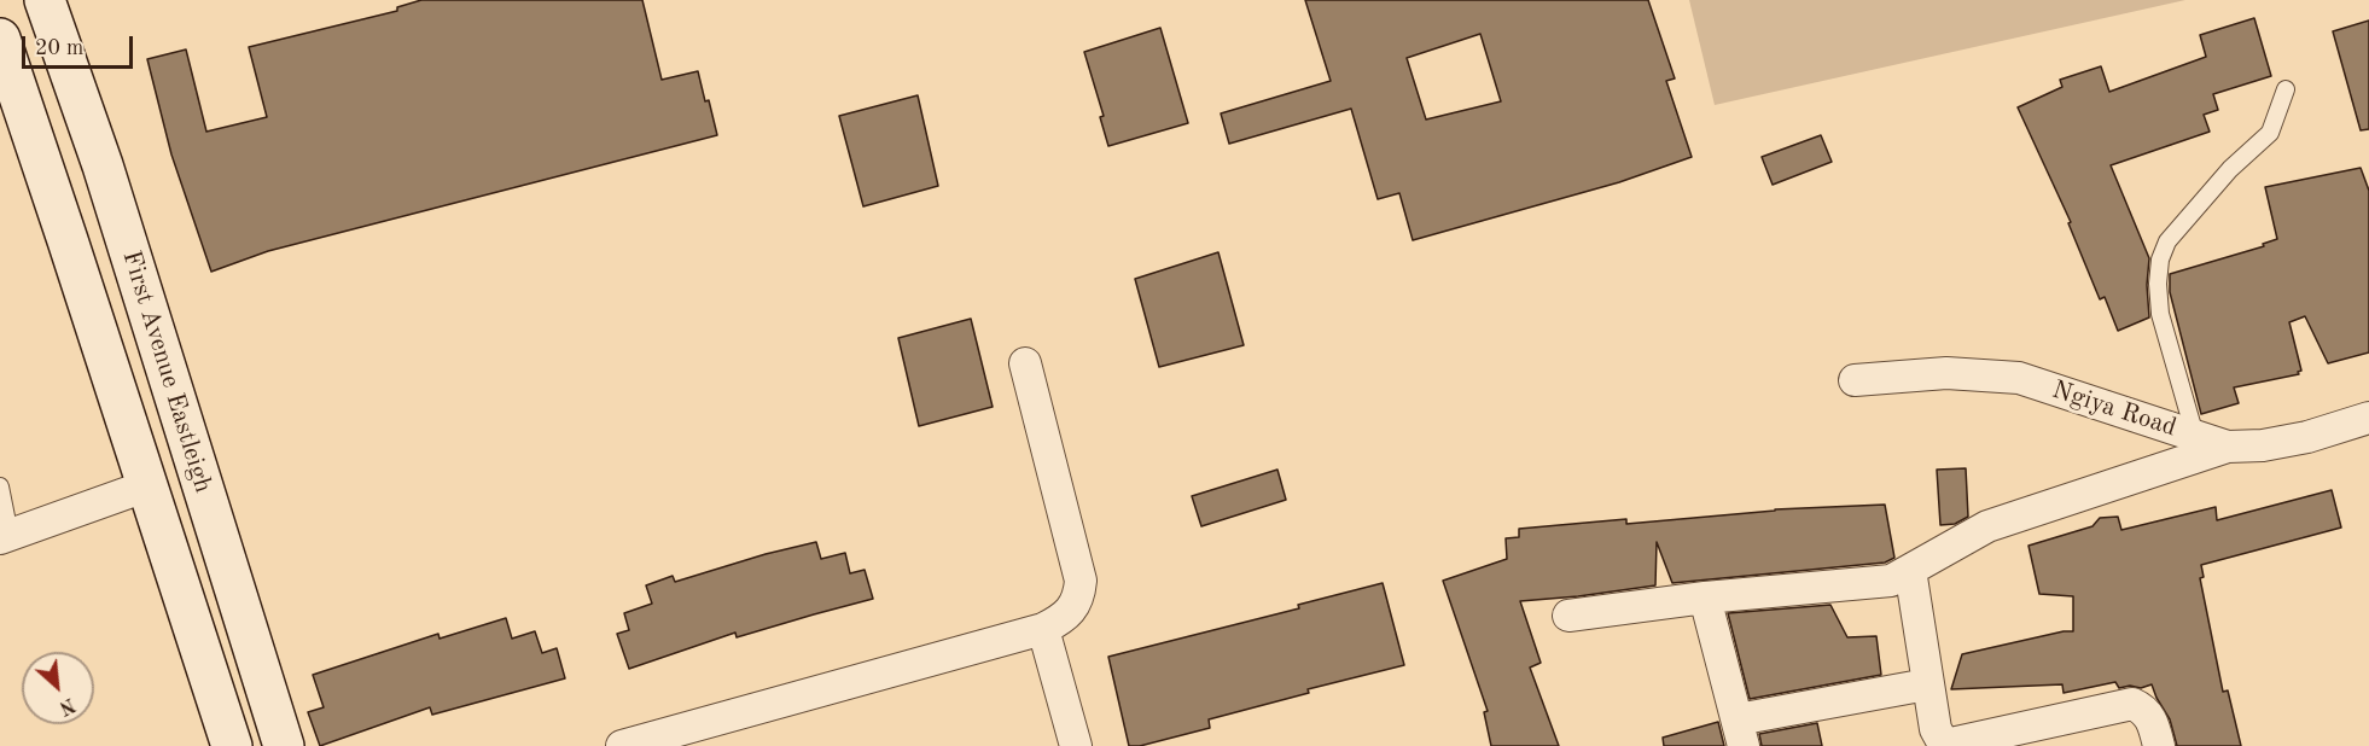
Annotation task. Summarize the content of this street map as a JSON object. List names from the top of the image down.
{
  "streets": {
    "main road": ["First Avenue Eastleigh"],
    "street": ["Ngiya Road"]
  },
  "scale_bar": "20 m",
  "north": "bottom right"
}
